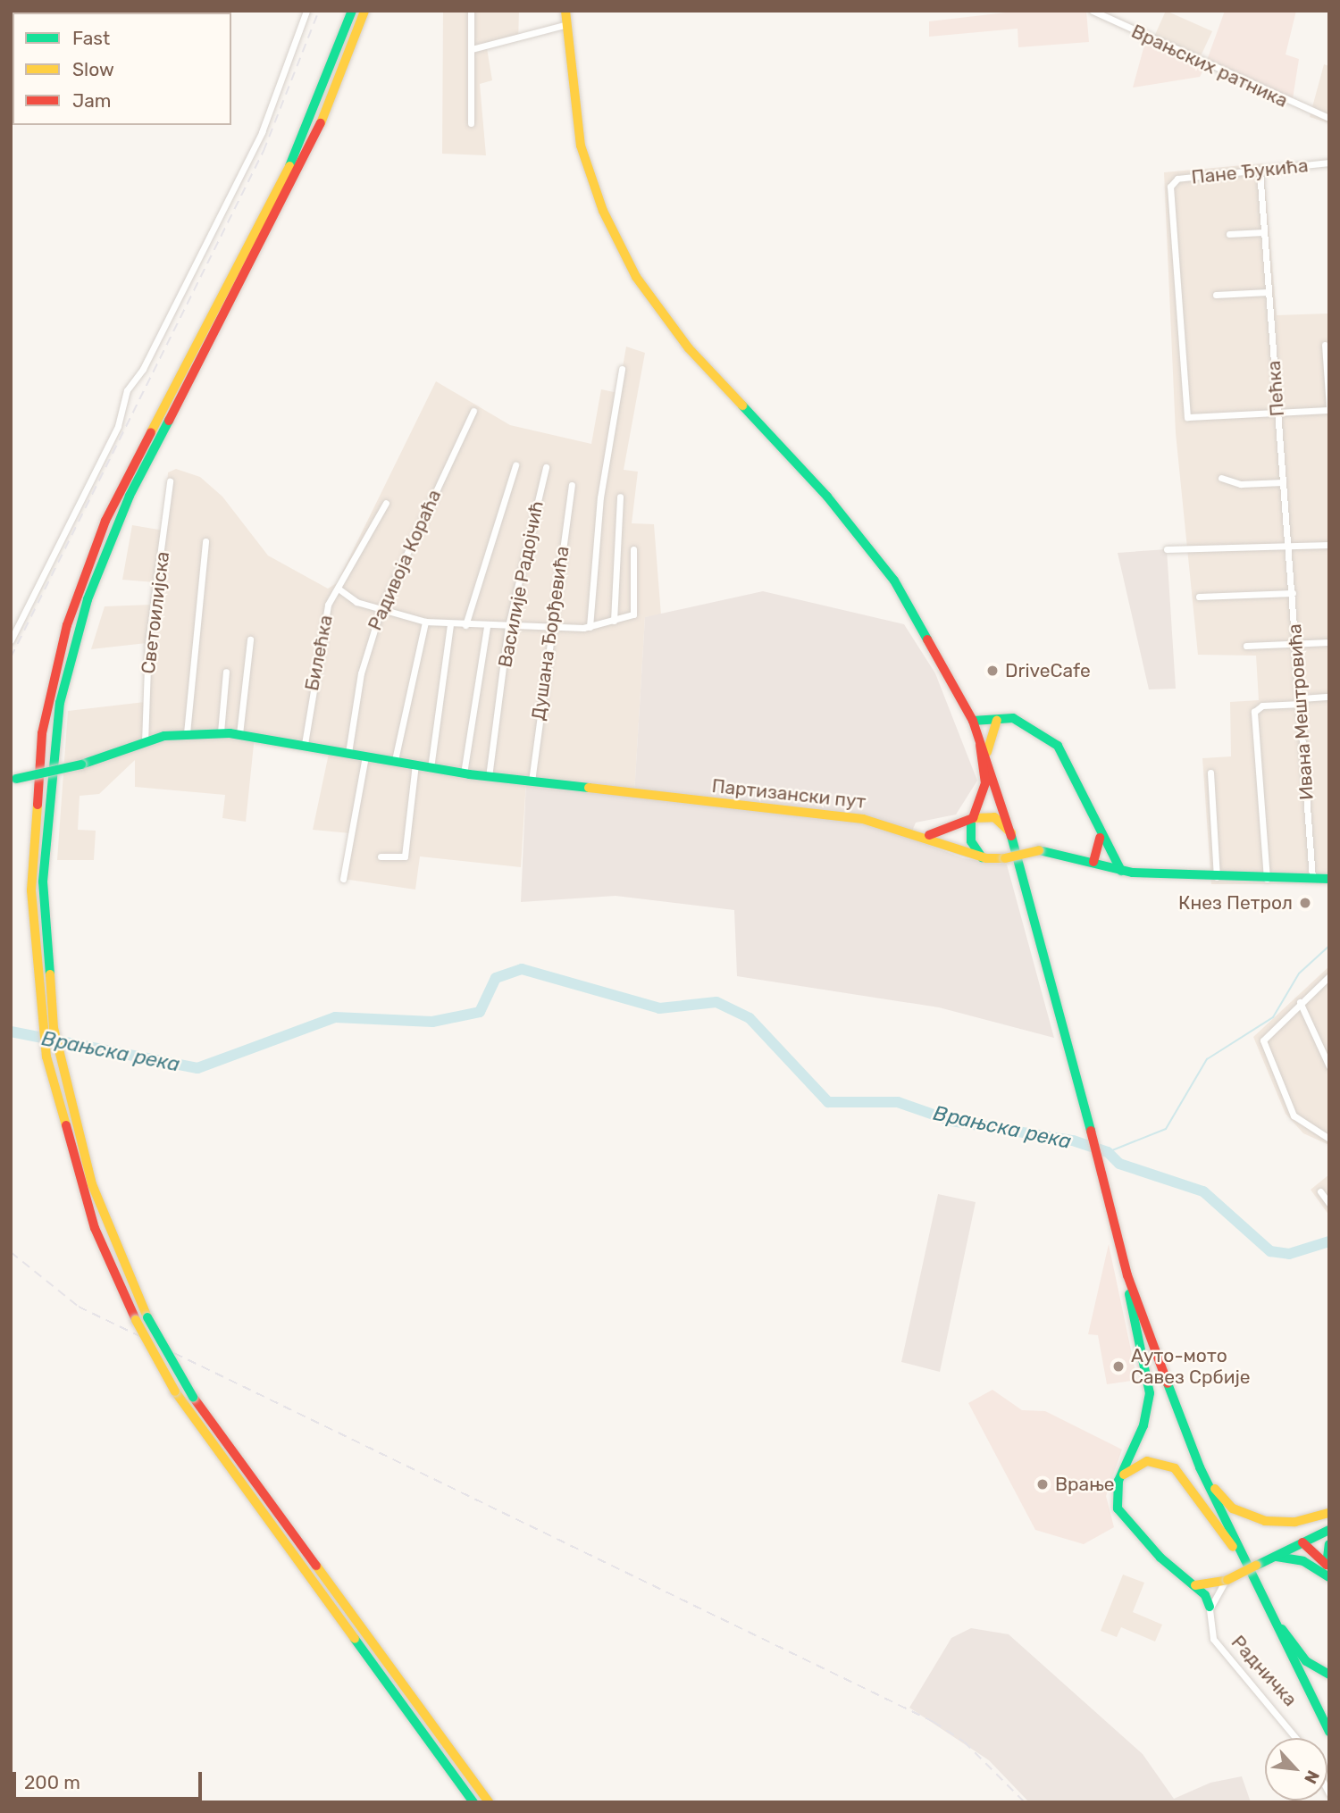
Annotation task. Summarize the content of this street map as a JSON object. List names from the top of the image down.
{
  "streets": {
    "main road": ["Партизански пут"],
    "street": [
      "Врањских ратника",
      "Пане Ђукића",
      "Пећка",
      "Радивоја Кораћа",
      "Василије Радојчић",
      "Светоилијска",
      "Душана Ђорђевића",
      "Билећка",
      "Ивана Мештровића",
      "Радничка"
    ]
  },
  "crossings": [
    ["Пане Ђукића", "Пећка"],
    ["Пећка", "Ивана Мештровића"],
    ["Радивоја Кораћа", "Партизански пут"],
    ["Василије Радојчић", "Партизански пут"],
    ["Светоилијска", "Партизански пут"],
    ["Душана Ђорђевића", "Партизански пут"],
    ["Билећка", "Партизански пут"],
    ["Ивана Мештровића", "Партизански пут"]
  ],
  "water": ["Врањска река"],
  "places": [
    "DriveCafe",
    "Кнез Петрол",
    "Ауто-мото Савез Србије",
    "Врање"
  ],
  "legend": ["Fast", "Slow", "Jam"],
  "scale_bar": "200 m",
  "north": "bottom right"
}
